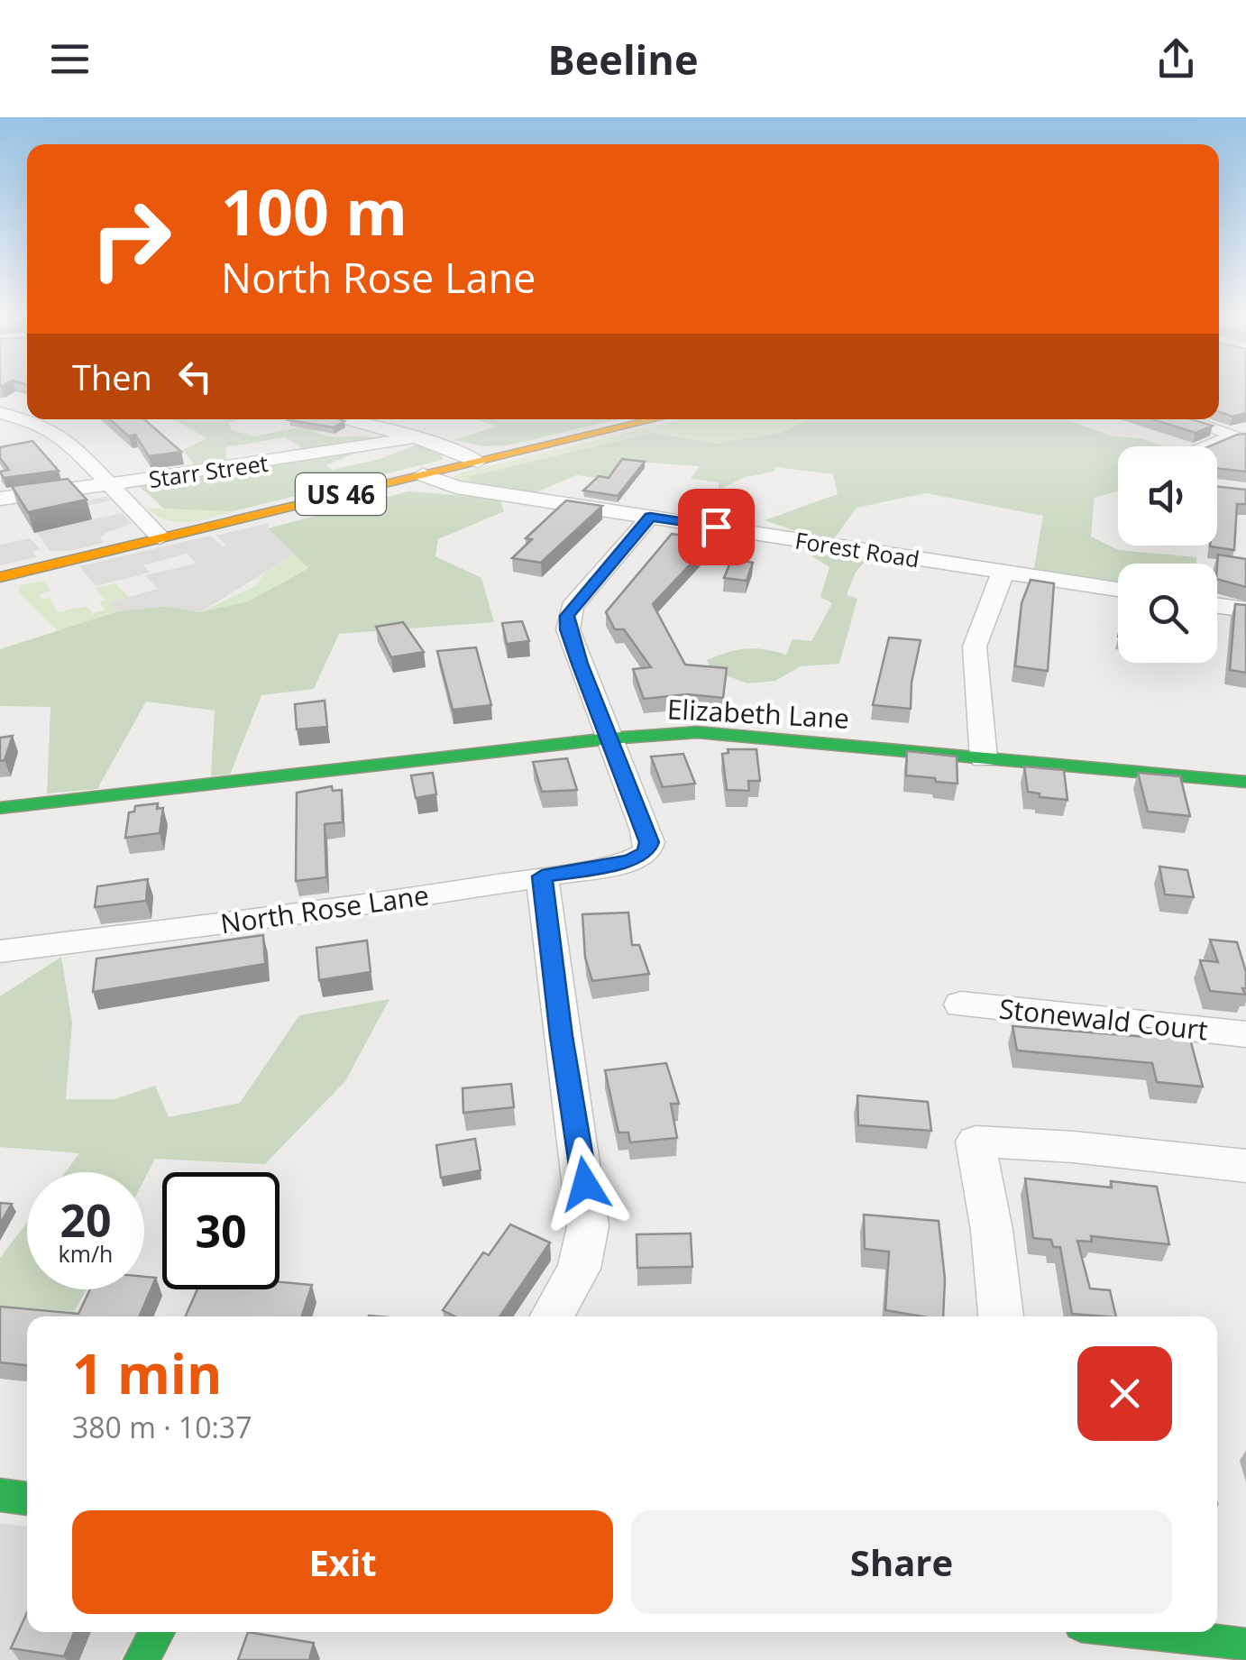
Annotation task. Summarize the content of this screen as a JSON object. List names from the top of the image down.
{
  "streets": {
    "street": [
      "Starr Street",
      "US 46",
      "Forest Road",
      "Elizabeth Lane",
      "North Rose Lane",
      "Stonewald Court"
    ]
  },
  "crossings": [
    ["US 46", "Forest Road"],
    ["Elizabeth Lane", "North Rose Lane"]
  ],
  "page": {
    "header": "Beeline",
    "turn": ["100 m", "North Rose Lane"],
    "then": "Then",
    "speed": "20 km/h",
    "limit": "30",
    "heading": ["1 min", "380 m · 10:37"],
    "buttons": ["Exit", "Share"]
  }
}
